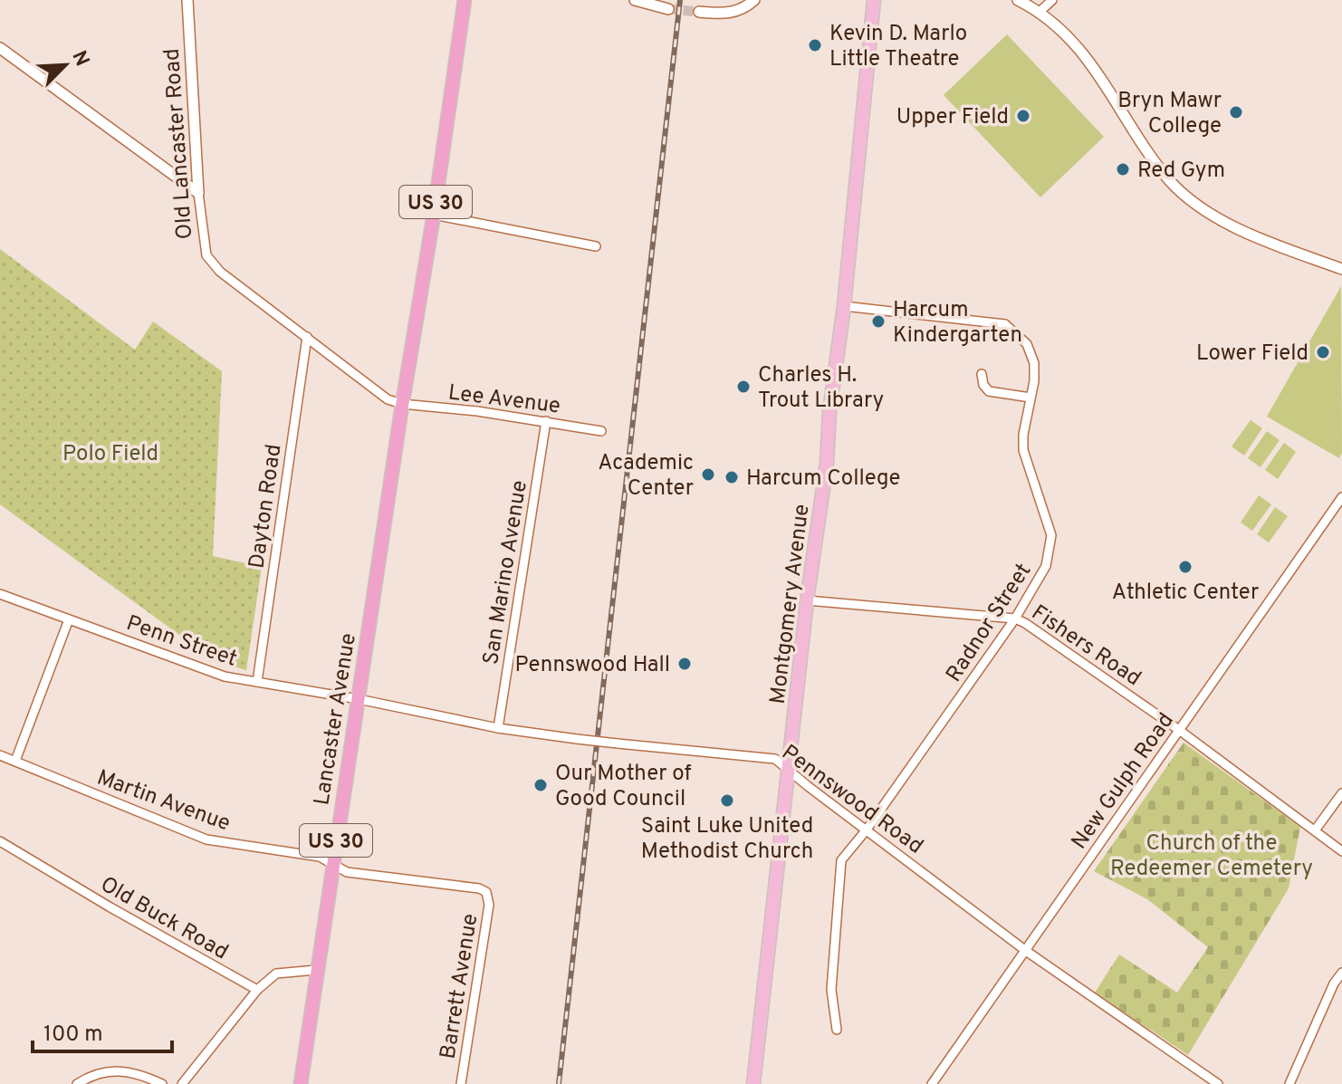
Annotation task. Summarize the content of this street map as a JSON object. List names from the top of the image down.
{
  "streets": {
    "highway": ["US 30", "Lancaster Avenue"],
    "main road": ["Montgomery Avenue"],
    "street": [
      "Old Lancaster Road",
      "Lee Avenue",
      "Dayton Road",
      "San Marino Avenue",
      "Radnor Street",
      "Penn Street",
      "Fishers Road",
      "New Gulph Road",
      "Pennswood Road",
      "Martin Avenue",
      "Old Buck Road",
      "Barrett Avenue"
    ]
  },
  "crossings": [
    ["Old Lancaster Road", "US 30"],
    ["Old Lancaster Road", "Lee Avenue"],
    ["Old Lancaster Road", "Dayton Road"],
    ["Old Lancaster Road", "Lancaster Avenue"],
    ["US 30", "Lee Avenue"],
    ["US 30", "Lancaster Avenue"],
    ["Lee Avenue", "San Marino Avenue"],
    ["Lee Avenue", "Lancaster Avenue"],
    ["Dayton Road", "Penn Street"],
    ["San Marino Avenue", "Pennswood Road"],
    ["Montgomery Avenue", "Radnor Street"],
    ["Montgomery Avenue", "Fishers Road"],
    ["Montgomery Avenue", "Pennswood Road"],
    ["Radnor Street", "Fishers Road"],
    ["Radnor Street", "Pennswood Road"],
    ["Penn Street", "Lancaster Avenue"],
    ["Penn Street", "Pennswood Road"],
    ["Fishers Road", "New Gulph Road"],
    ["Lancaster Avenue", "Pennswood Road"],
    ["Lancaster Avenue", "Martin Avenue"],
    ["New Gulph Road", "Pennswood Road"],
    ["Martin Avenue", "Barrett Avenue"]
  ],
  "parks": ["Polo Field", "Church of the Redeemer Cemetery"],
  "places": [
    "Kevin D. Marlo Little Theatre",
    "Bryn Mawr College",
    "Upper Field",
    "Red Gym",
    "Harcum Kindergarten",
    "Lower Field",
    "Charles H. Trout Library",
    "Academic Center",
    "Harcum College",
    "Athletic Center",
    "Pennswood Hall",
    "Our Mother of Good Council",
    "Saint Luke United Methodist Church"
  ],
  "scale_bar": "100 m",
  "north": "top right"
}
